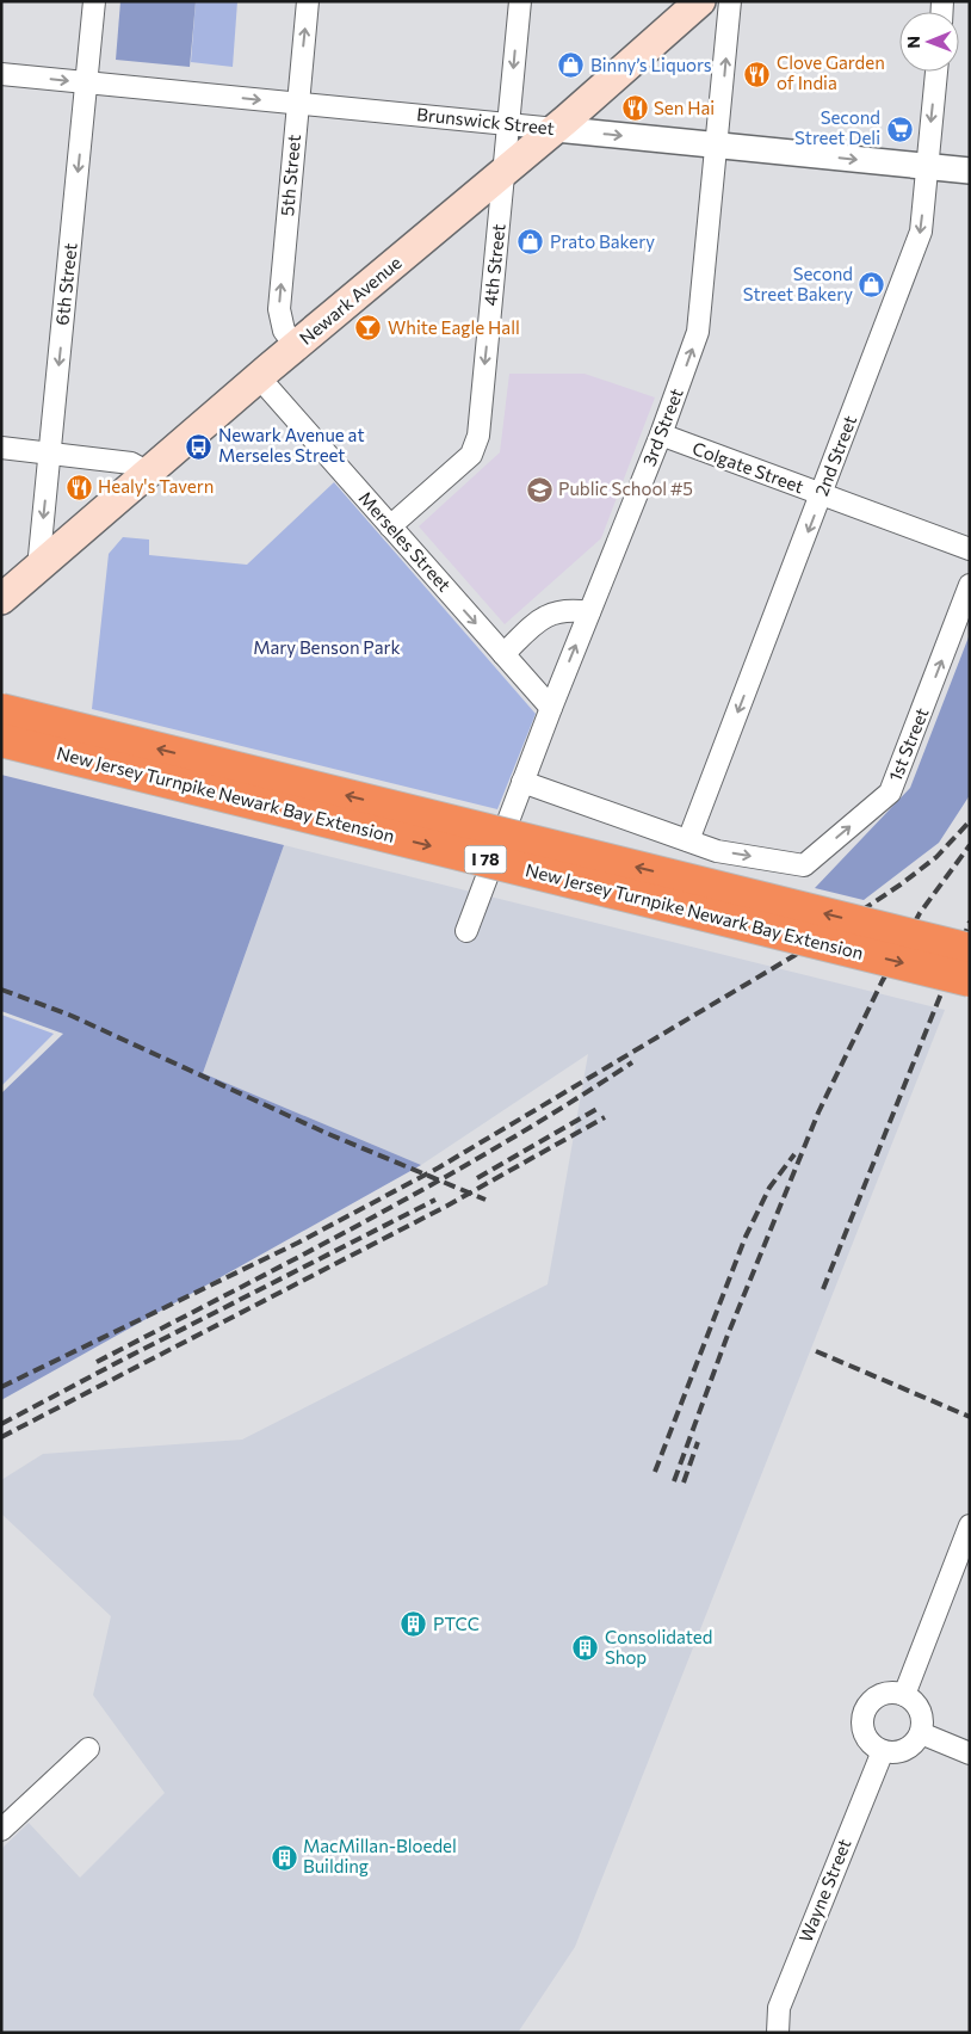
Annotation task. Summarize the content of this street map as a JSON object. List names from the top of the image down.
{
  "streets": {
    "highway": ["New Jersey Turnpike Newark Bay Extension", "I 78"],
    "main road": ["Newark Avenue"],
    "street": [
      "Brunswick Street",
      "5th Street",
      "4th Street",
      "6th Street",
      "3rd Street",
      "2nd Street",
      "Colgate Street",
      "Merseles Street",
      "1st Street",
      "Wayne Street"
    ]
  },
  "crossings": [
    ["Brunswick Street", "5th Street"],
    ["Brunswick Street", "4th Street"],
    ["Brunswick Street", "6th Street"],
    ["Brunswick Street", "Newark Avenue"],
    ["Brunswick Street", "3rd Street"],
    ["Brunswick Street", "2nd Street"],
    ["5th Street", "Newark Avenue"],
    ["4th Street", "Newark Avenue"],
    ["4th Street", "Merseles Street"],
    ["6th Street", "Newark Avenue"],
    ["Newark Avenue", "Merseles Street"],
    ["3rd Street", "Colgate Street"],
    ["3rd Street", "Merseles Street"],
    ["2nd Street", "Colgate Street"],
    ["2nd Street", "1st Street"]
  ],
  "one_way": [
    "Brunswick Street",
    "5th Street",
    "4th Street",
    "6th Street",
    "3rd Street",
    "2nd Street",
    "Merseles Street",
    "1st Street"
  ],
  "parks": ["Mary Benson Park"],
  "places": {
    "shop": ["Binny’s Liquors", "Prato Bakery", "Second Street Bakery"],
    "restaurant": ["Clove Garden of India", "Sen Hai", "Healy's Tavern"],
    "supermarket": ["Second Street Deli"],
    "bar": ["White Eagle Hall"],
    "bus stop": ["Newark Avenue at Merseles Street"],
    "school or university": ["Public School #5"],
    "building": ["PTCC", "Consolidated Shop", "MacMillan-Bloedel Building"]
  },
  "north": "left"
}
